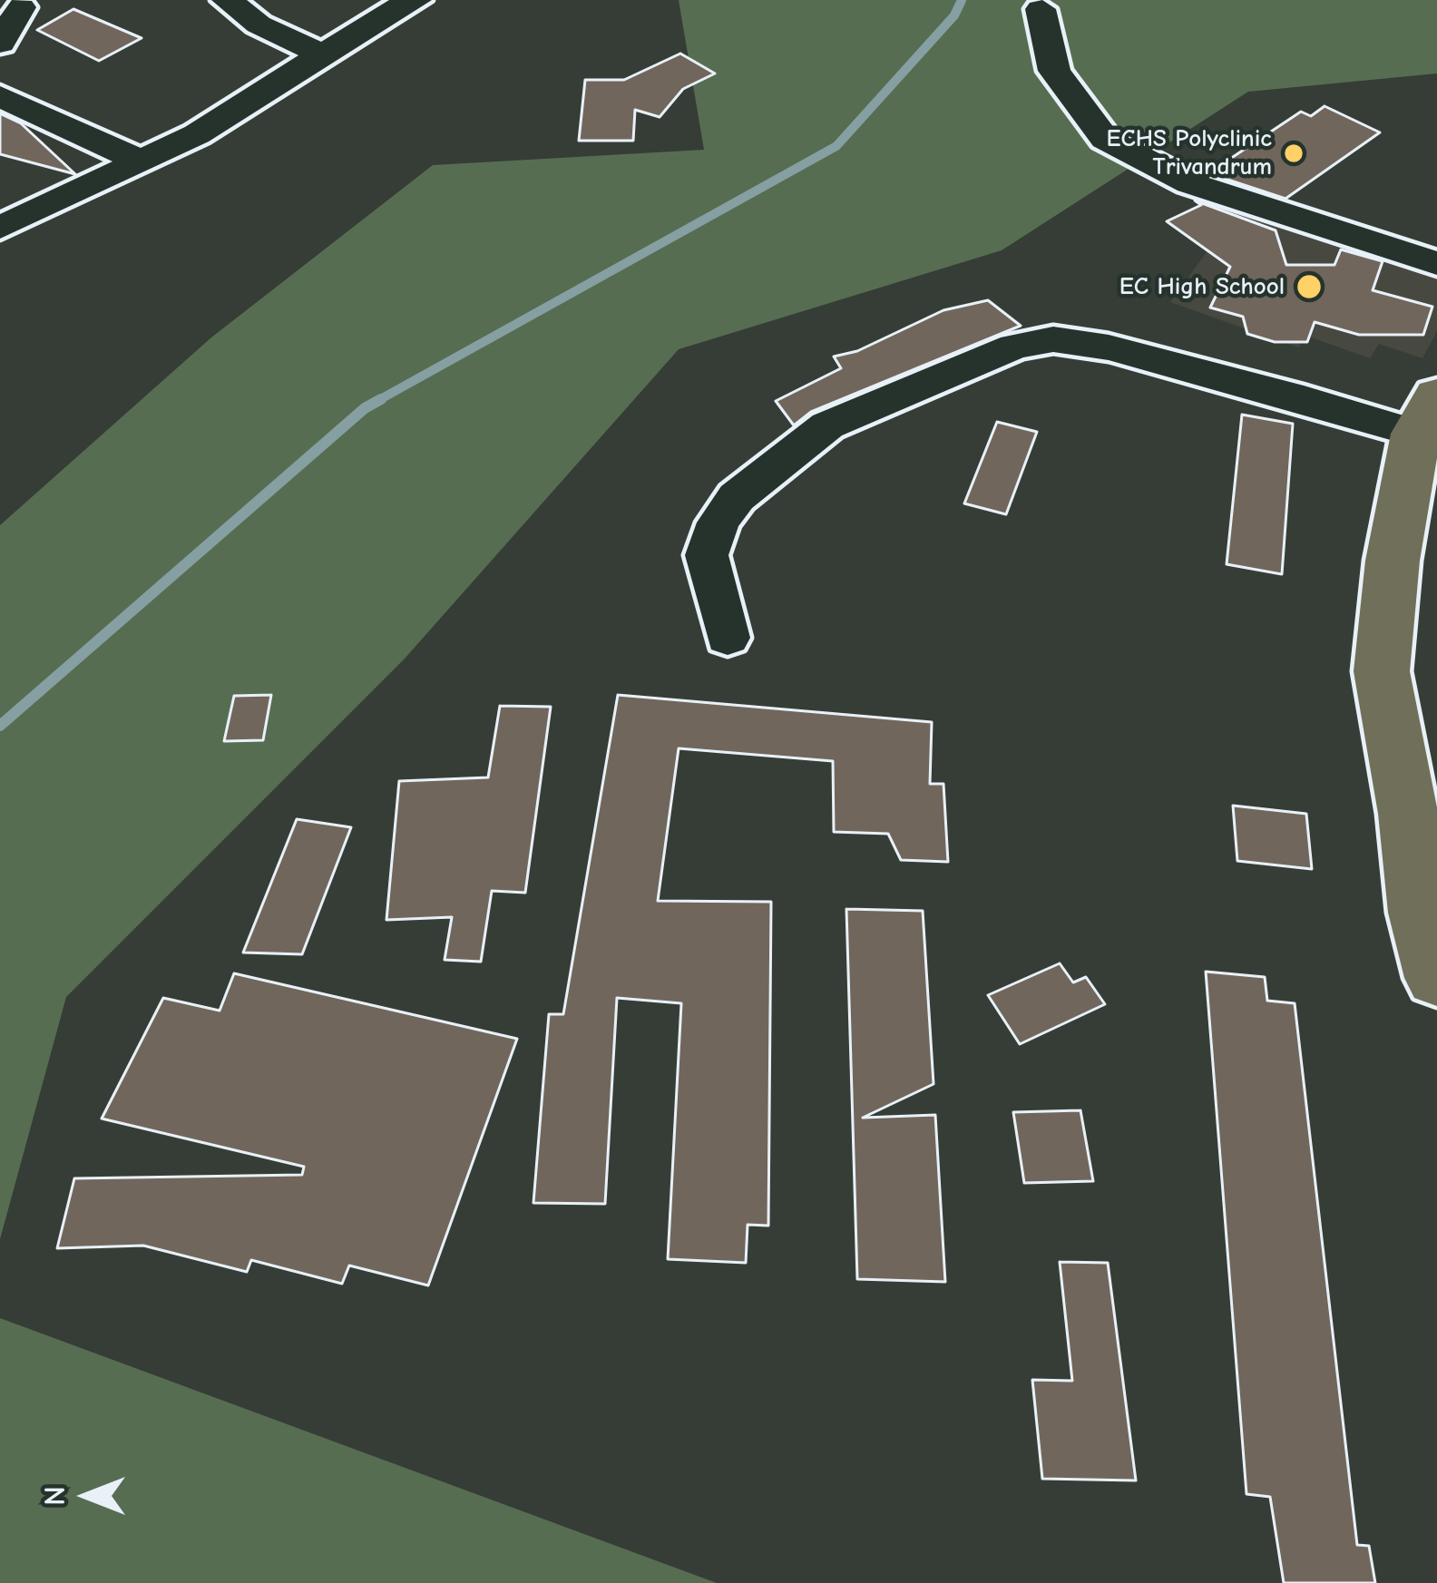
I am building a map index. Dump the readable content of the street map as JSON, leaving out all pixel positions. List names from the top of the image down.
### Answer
{
  "places": ["ECHS Polyclinic Trivandrum", "EC High School"],
  "north": "left"
}
